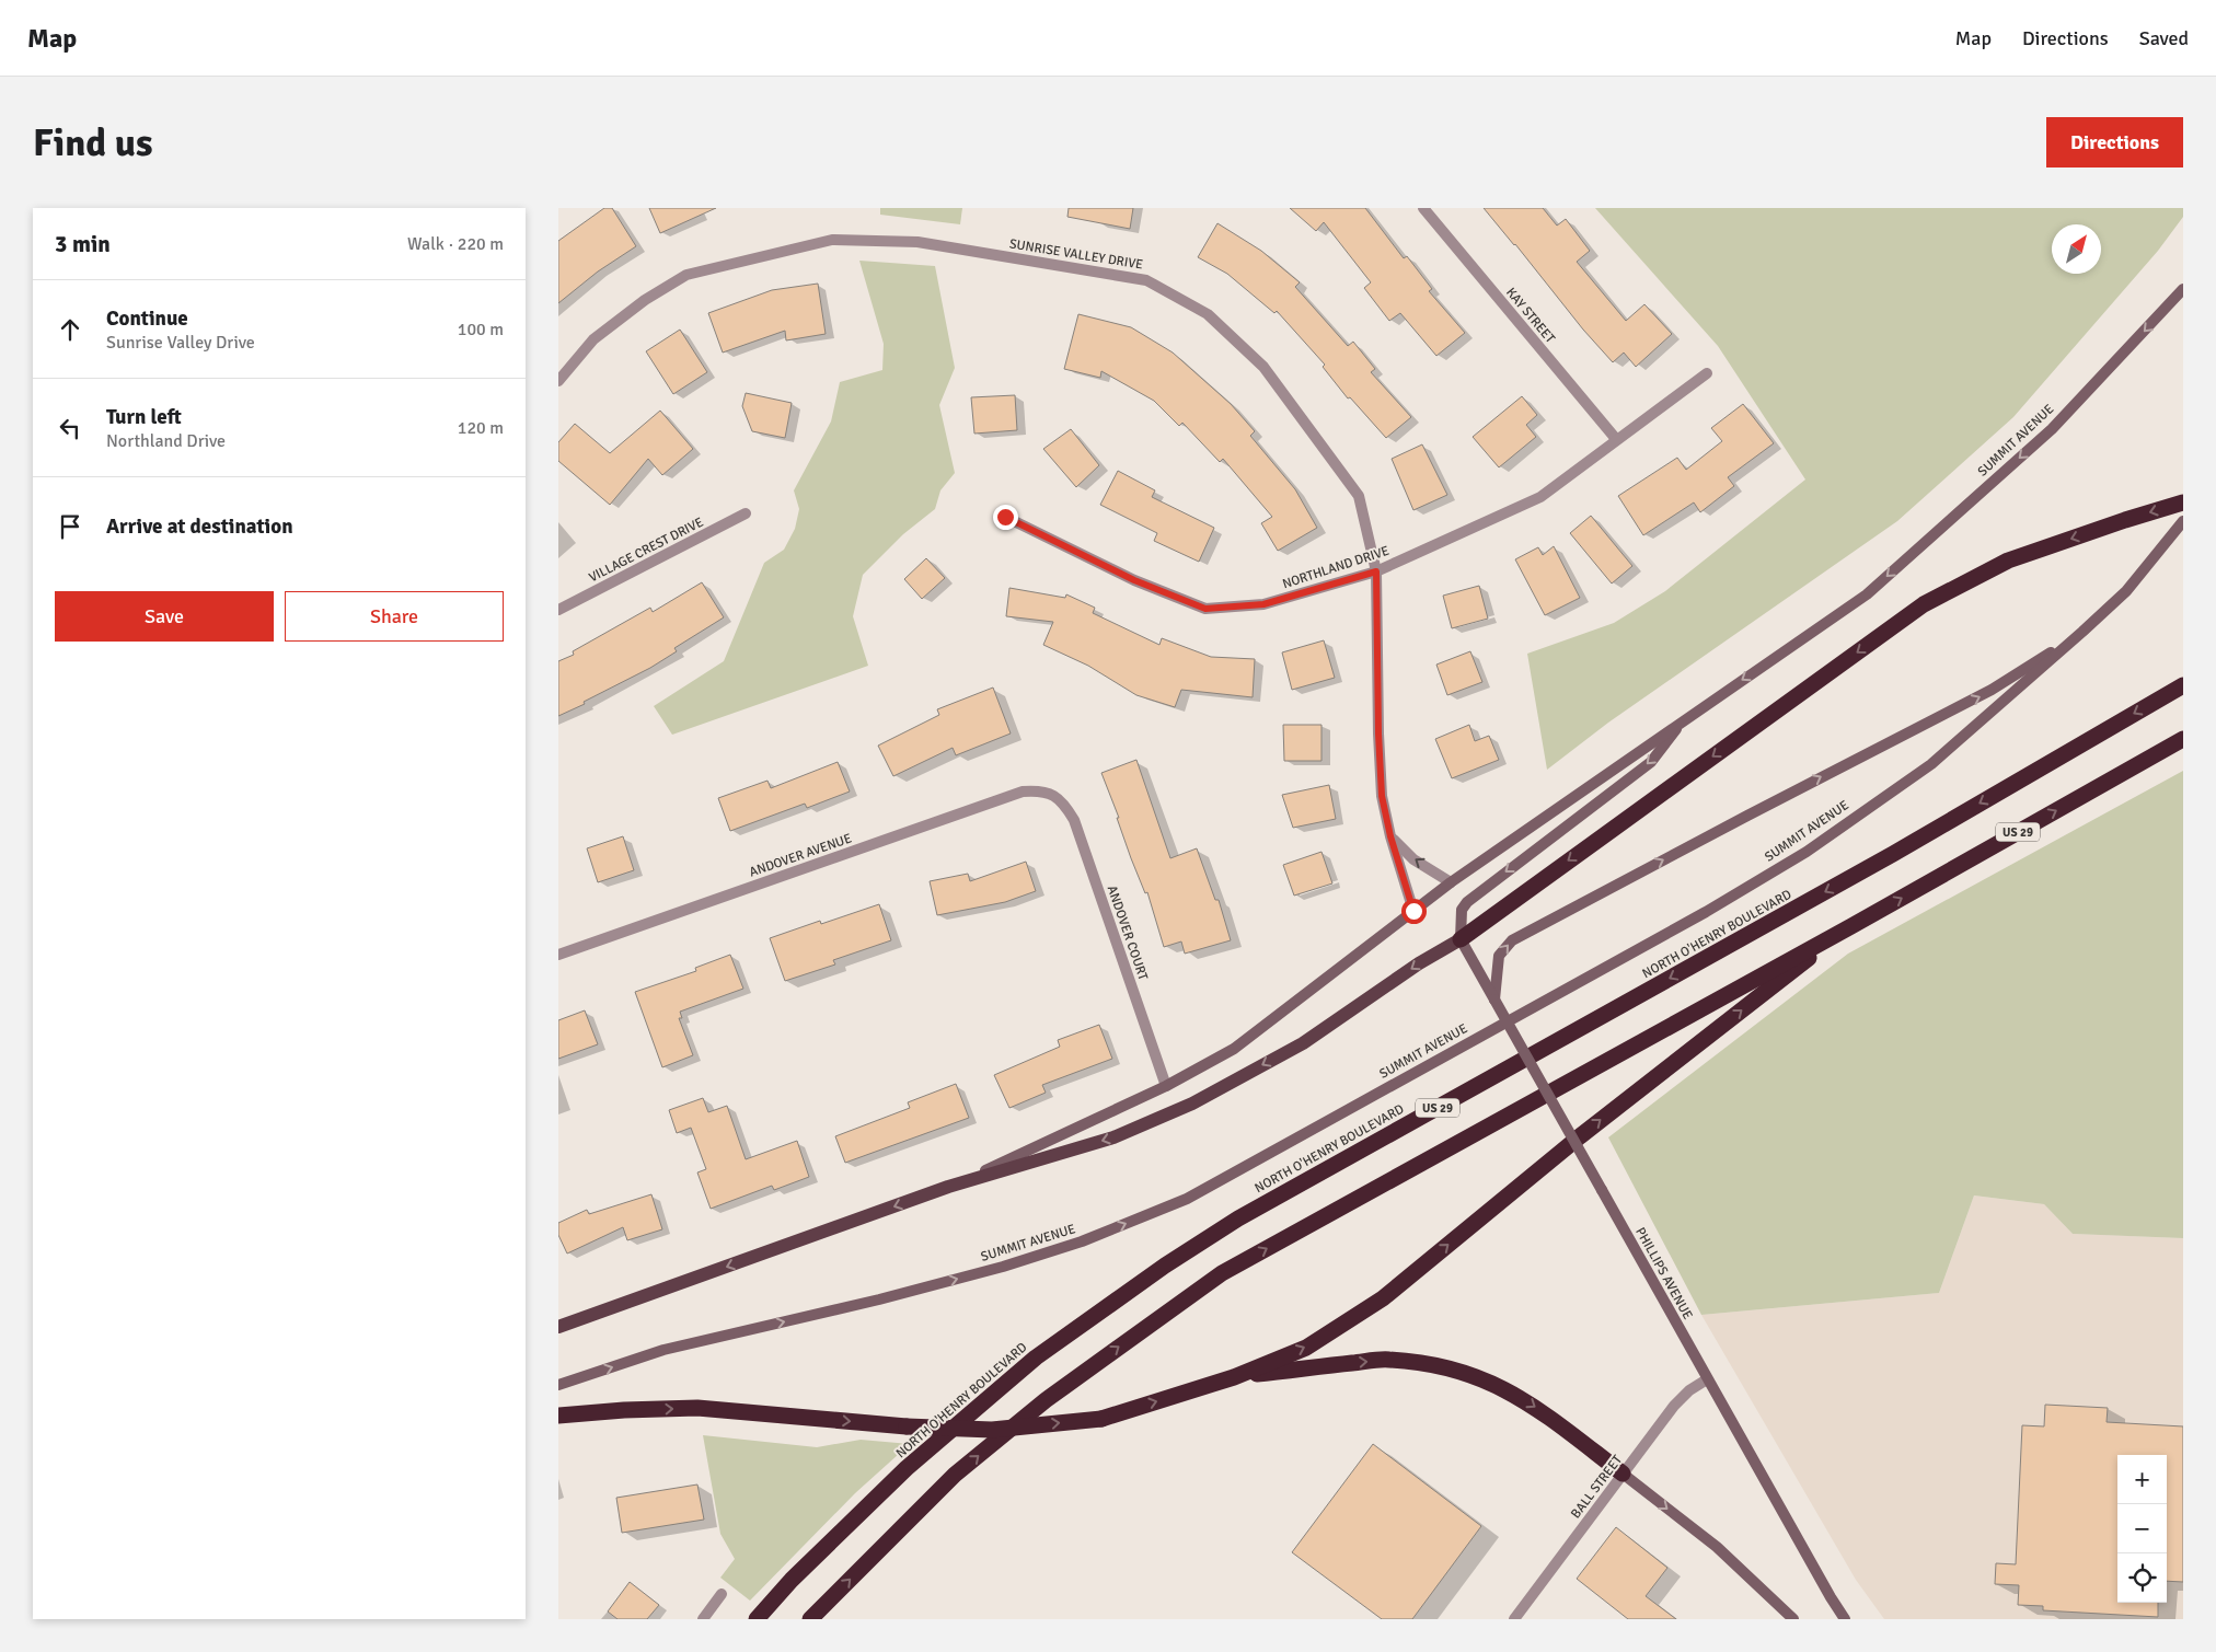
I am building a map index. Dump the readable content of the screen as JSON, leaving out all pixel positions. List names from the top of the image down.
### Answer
{
  "streets": {
    "highway": ["US 29", "NORTH O'HENRY BOULEVARD"],
    "main road": ["SUMMIT AVENUE", "PHILLIPS AVENUE"],
    "street": [
      "SUNRISE VALLEY DRIVE",
      "KAY STREET",
      "VILLAGE CREST DRIVE",
      "NORTHLAND DRIVE",
      "ANDOVER AVENUE",
      "ANDOVER COURT",
      "BALL STREET"
    ]
  },
  "crossings": [
    ["SUNRISE VALLEY DRIVE", "SUMMIT AVENUE"],
    ["SUNRISE VALLEY DRIVE", "NORTHLAND DRIVE"],
    ["KAY STREET", "NORTHLAND DRIVE"],
    ["SUMMIT AVENUE", "ANDOVER COURT"],
    ["SUMMIT AVENUE", "PHILLIPS AVENUE"],
    ["ANDOVER AVENUE", "ANDOVER COURT"],
    ["PHILLIPS AVENUE", "BALL STREET"]
  ],
  "north": "top right",
  "page": {
    "header": "Map",
    "nav": ["Map", "Directions", "Saved"],
    "buttons": [
      "Directions",
      ["Save", "Share"]
    ],
    "title": "Find us",
    "heading": ["3 min", "Walk · 220 m"],
    "list": [
      ["Continue", "Sunrise Valley Drive", "100 m"],
      ["Turn left", "Northland Drive", "120 m"],
      "Arrive at destination"
    ],
    "map_buttons": ["+", "−"]
  }
}
